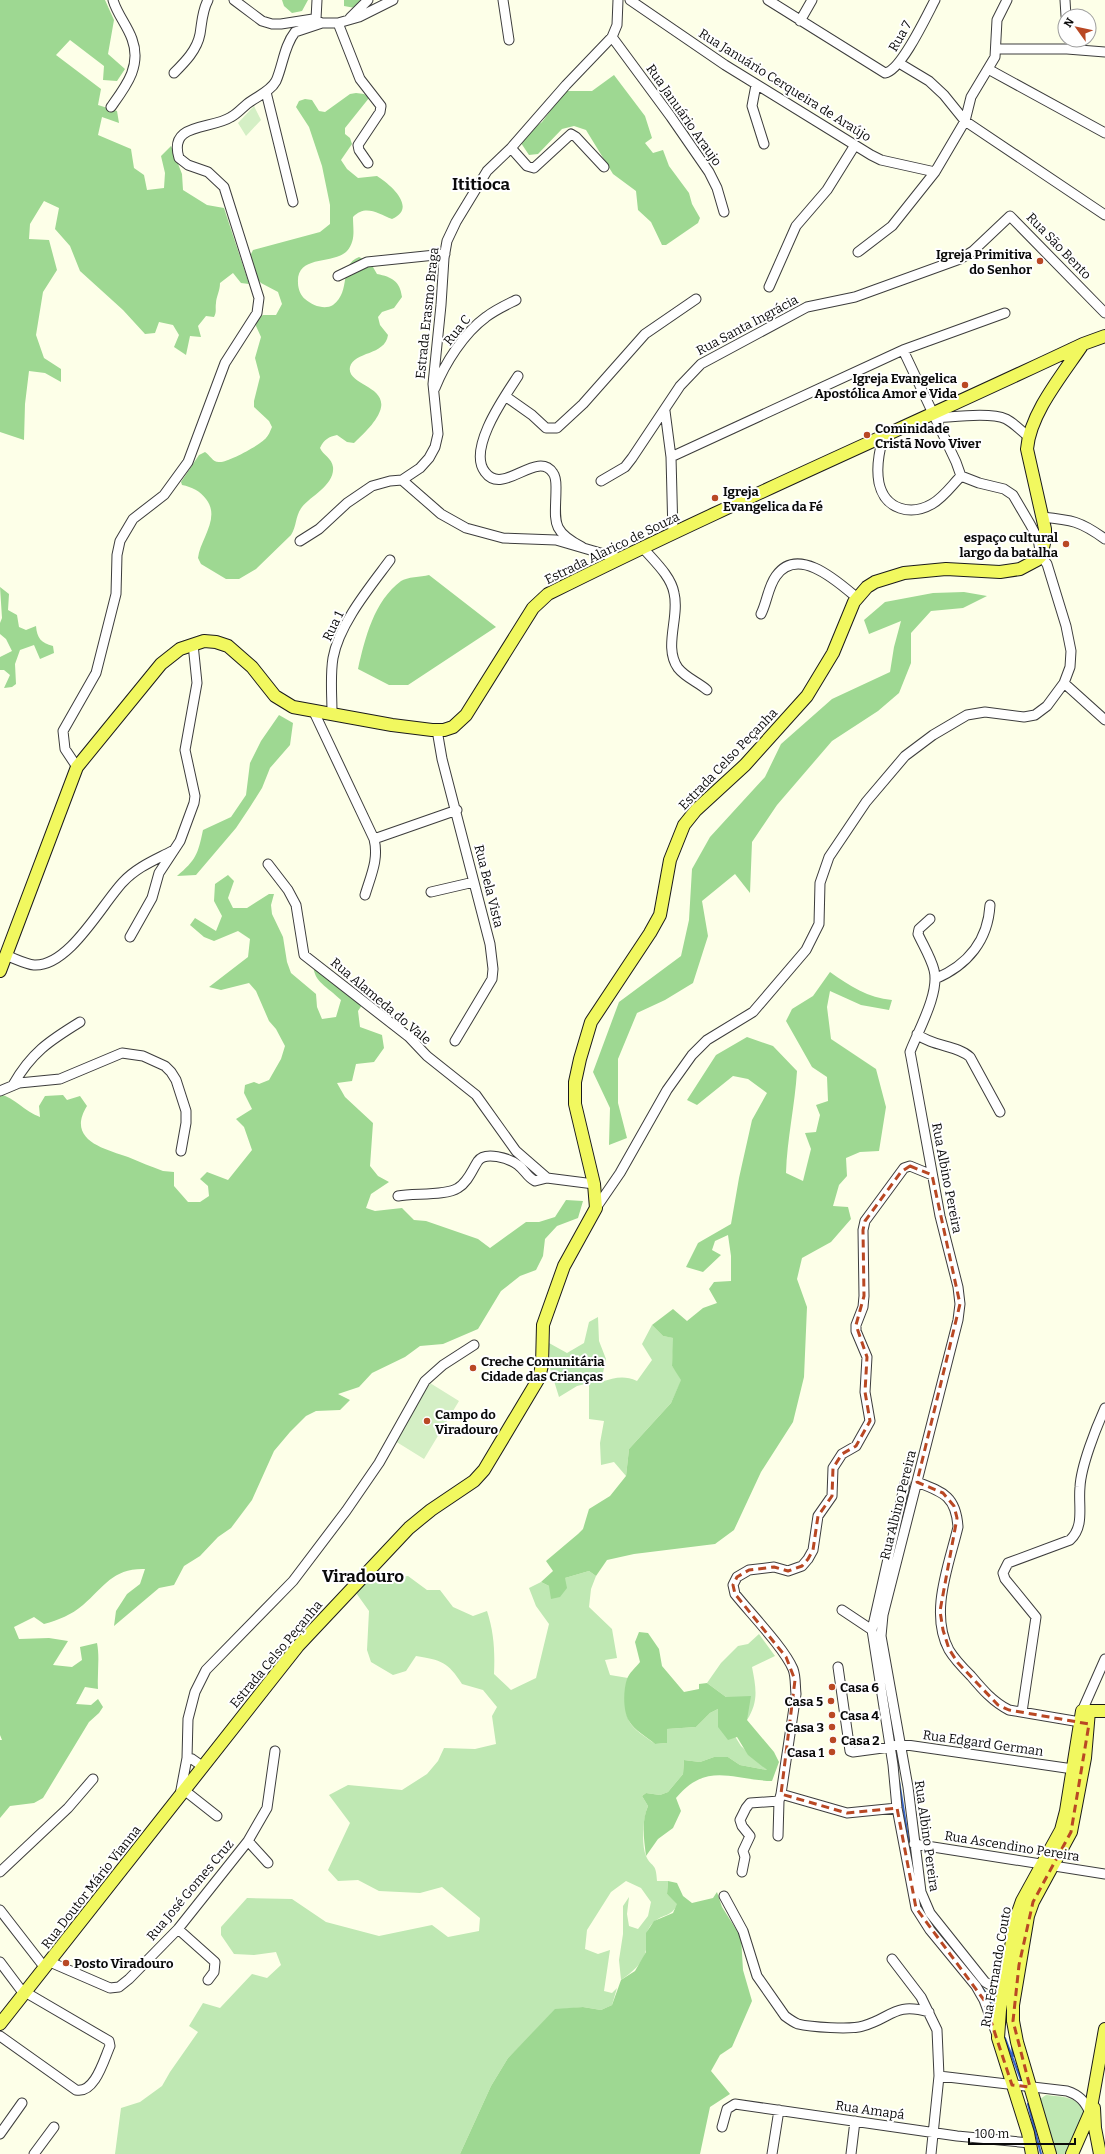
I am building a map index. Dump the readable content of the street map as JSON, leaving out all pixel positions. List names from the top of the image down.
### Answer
{
  "streets": {
    "main road": [
      "Estrada Alarico de Souza",
      "Estrada Celso Peçanha",
      "Rua Doutor Mário Vianna",
      "Rua Fernando Couto"
    ],
    "street": [
      "Rua 7",
      "Rua Januário Cerqueira de Araújo",
      "Rua Januário Araujo",
      "Rua São Bento",
      "Estrada Erasmo Braga",
      "Rua Santa Ingrácia",
      "Rua C",
      "Rua 1",
      "Rua Bela Vista",
      "Rua Alameda do Vale",
      "Rua Albino Pereira",
      "Rua Edgard German",
      "Rua Ascendino Pereira",
      "Rua José Gomes Cruz",
      "Rua Amapá"
    ]
  },
  "crossings": [
    ["Rua Januário Araujo", "Estrada Erasmo Braga"],
    ["Rua São Bento", "Rua Santa Ingrácia"],
    ["Estrada Erasmo Braga", "Rua C"],
    ["Estrada Alarico de Souza", "Rua 1"],
    ["Estrada Alarico de Souza", "Rua Bela Vista"],
    ["Estrada Celso Peçanha", "Rua Doutor Mário Vianna"],
    ["Rua Albino Pereira", "Rua Edgard German"],
    ["Rua Albino Pereira", "Rua Ascendino Pereira"],
    ["Rua Albino Pereira", "Rua Fernando Couto"],
    ["Rua Edgard German", "Rua Fernando Couto"],
    ["Rua Ascendino Pereira", "Rua Fernando Couto"],
    ["Rua Doutor Mário Vianna", "Rua José Gomes Cruz"],
    ["Rua Fernando Couto", "Rua Amapá"]
  ],
  "districts": ["Ititioca", "Viradouro"],
  "places": [
    "Igreja Primitiva do Senhor",
    "Igreja Evangelica Apostólica Amor e Vida",
    "Cominidade Cristã Novo Viver",
    "Igreja Evangelica da Fé",
    "espaço cultural largo da batalha",
    "Creche Comunitária Cidade das Crianças",
    "Campo do Viradouro",
    "Casa 6",
    "Casa 5",
    "Casa 4",
    "Casa 3",
    "Casa 2",
    "Casa 1",
    "Posto Viradouro"
  ],
  "scale_bar": "100 m",
  "north": "top left"
}
